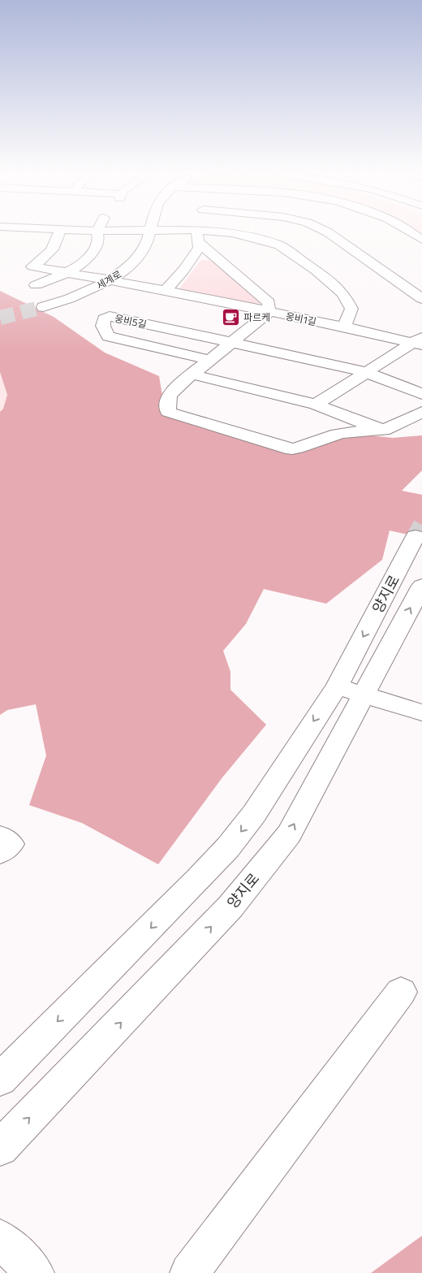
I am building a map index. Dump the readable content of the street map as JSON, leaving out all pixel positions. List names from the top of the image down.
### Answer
{
  "streets": {
    "street": [
      "세계로",
      "웅비1길",
      "웅비5길",
      "양지로"
    ]
  },
  "crossings": [
    ["세계로", "웅비1길"]
  ],
  "places": {
    "cafe": ["파르케"]
  }
}
